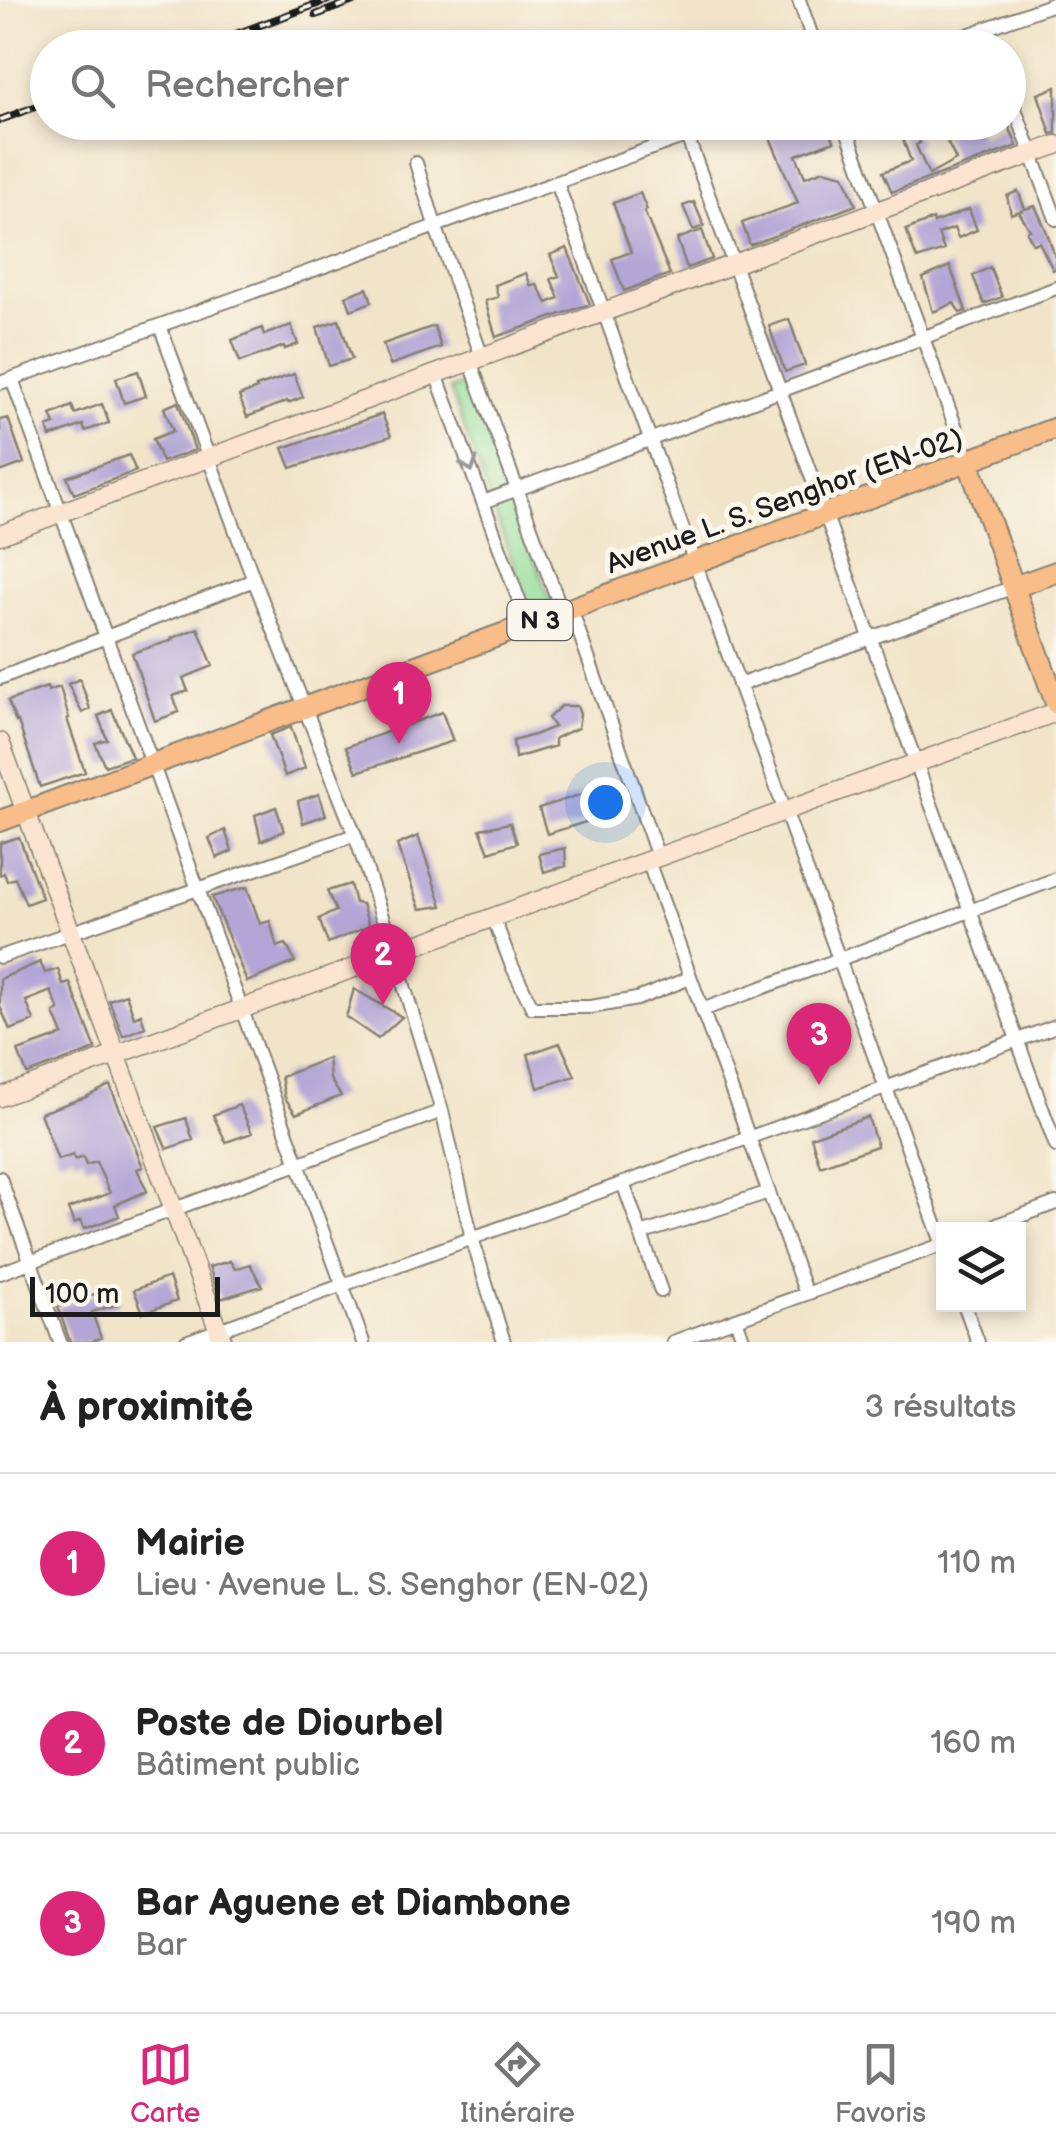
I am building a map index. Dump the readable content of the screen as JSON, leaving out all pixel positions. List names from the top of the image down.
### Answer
{
  "streets": {
    "main road": ["Avenue L. S. Senghor (EN-02)", "N 3"]
  },
  "crossings": [
    ["Avenue L. S. Senghor (EN-02)", "N 3"]
  ],
  "scale_bar": "100 m",
  "page": {
    "search": "Rechercher",
    "pins": ["1", "2", "3"],
    "scale": "100 m",
    "heading": ["À proximité", "3 résultats"],
    "list": [
      {
        "mark": "1",
        "name": "Mairie",
        "note": "Lieu · Avenue L. S. Senghor (EN-02)",
        "value": "110 m"
      },
      {
        "mark": "2",
        "name": "Poste de Diourbel",
        "note": "Bâtiment public",
        "value": "160 m"
      },
      {
        "mark": "3",
        "name": "Bar Aguene et Diambone",
        "note": "Bar",
        "value": "190 m"
      }
    ],
    "nav": ["Carte", "Itinéraire", "Favoris"]
  }
}
